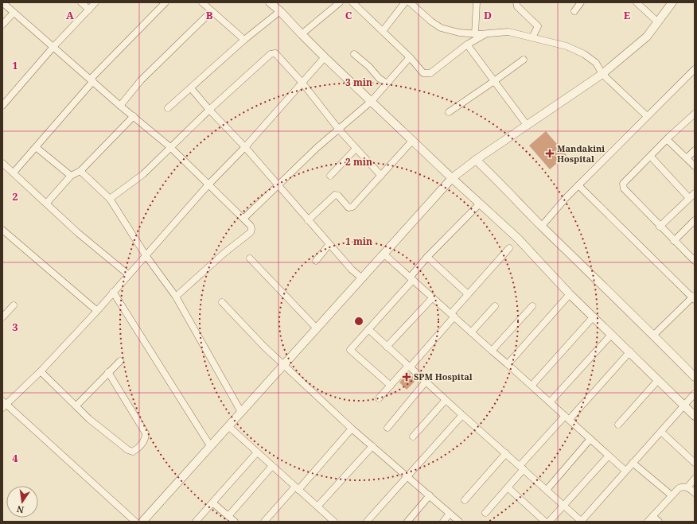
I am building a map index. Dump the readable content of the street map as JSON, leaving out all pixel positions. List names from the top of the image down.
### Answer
{
  "places": {
    "health": ["Mandakini Hospital", "SPM Hospital"]
  },
  "north": "bottom",
  "grid": {
    "columns": [
      "A",
      "B",
      "C",
      "D",
      "E"
    ],
    "rows": [
      "1",
      "2",
      "3",
      "4"
    ]
  },
  "rings": ["3 min", "2 min", "1 min"]
}
